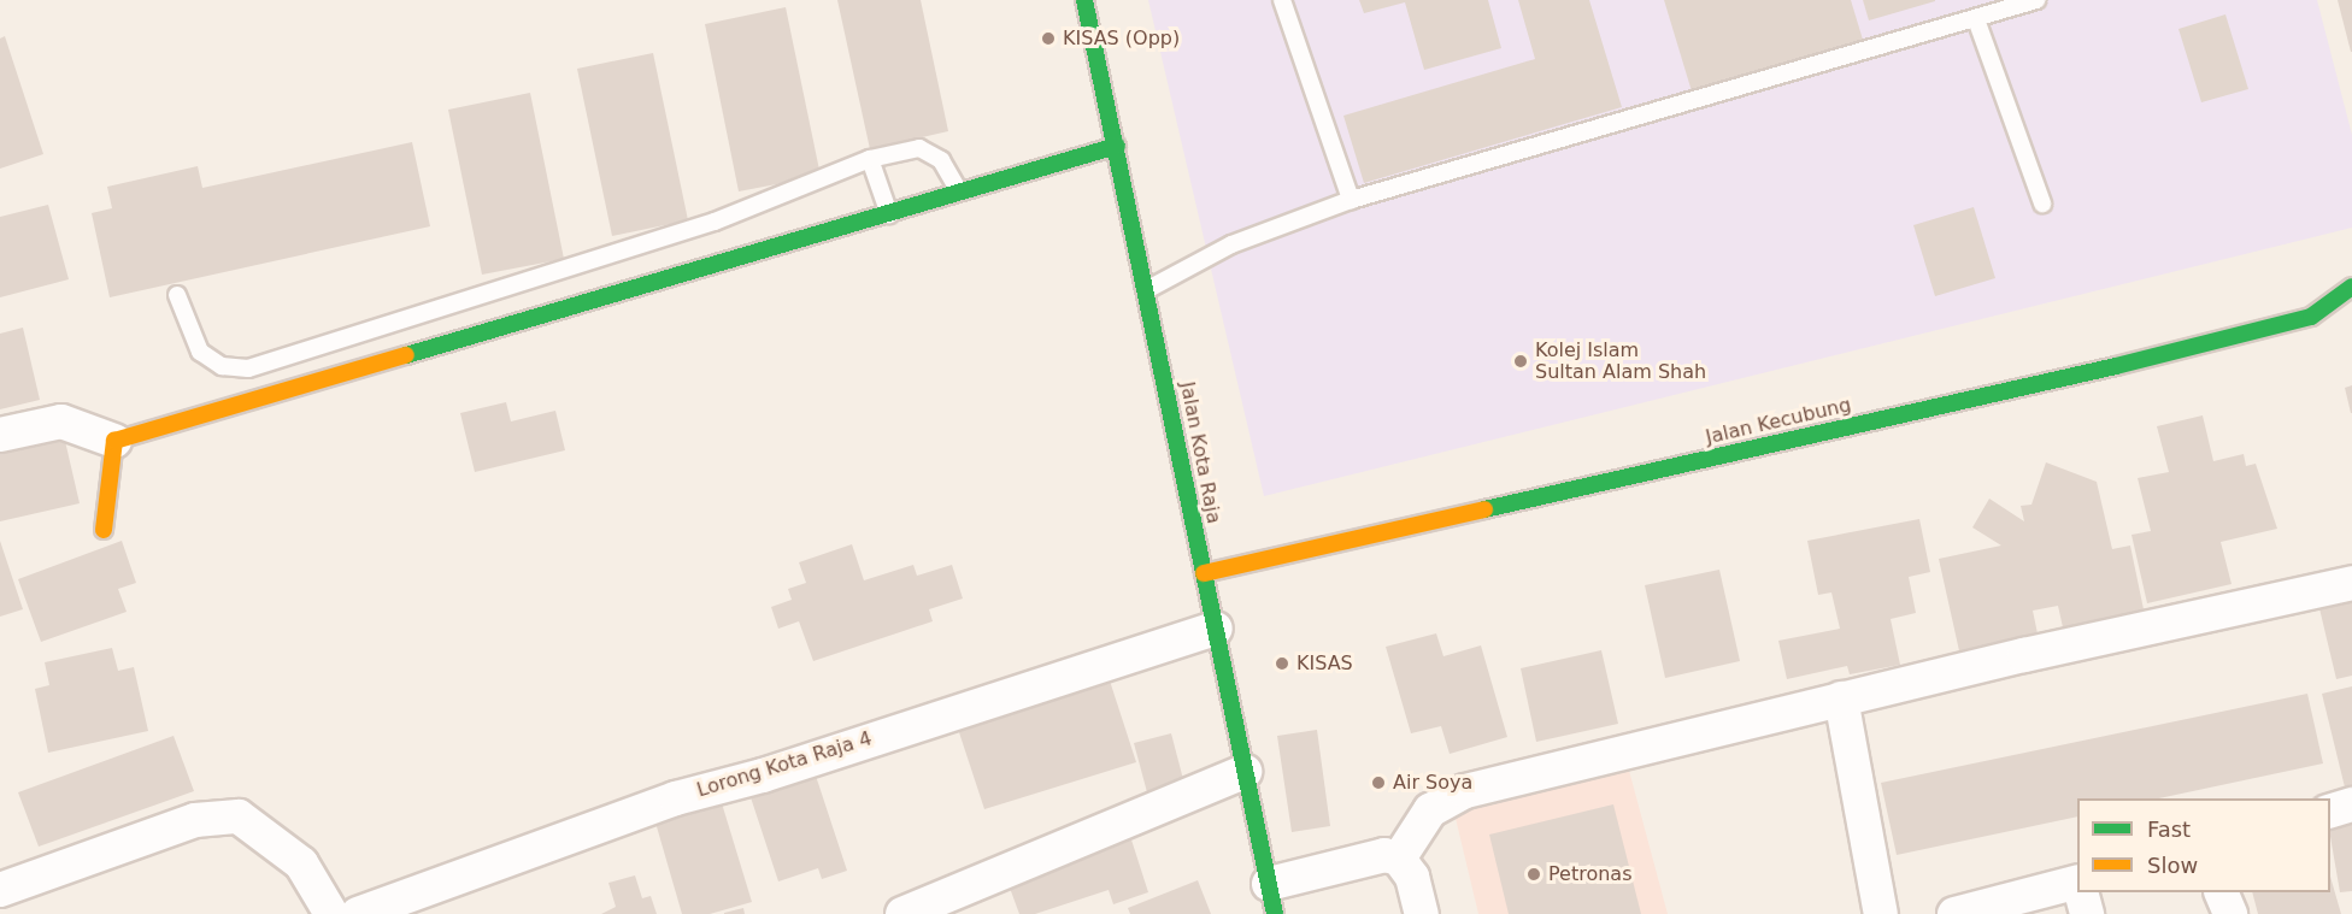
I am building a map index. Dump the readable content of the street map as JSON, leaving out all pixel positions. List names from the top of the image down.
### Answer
{
  "streets": {
    "street": ["Jalan Kecubung", "Jalan Kota Raja", "Lorong Kota Raja 4"]
  },
  "crossings": [
    ["Jalan Kecubung", "Jalan Kota Raja"],
    ["Jalan Kota Raja", "Lorong Kota Raja 4"]
  ],
  "places": [
    "KISAS (Opp)",
    "Kolej Islam Sultan Alam Shah",
    "KISAS",
    "Air Soya",
    "Petronas"
  ],
  "legend": ["Fast", "Slow"]
}
